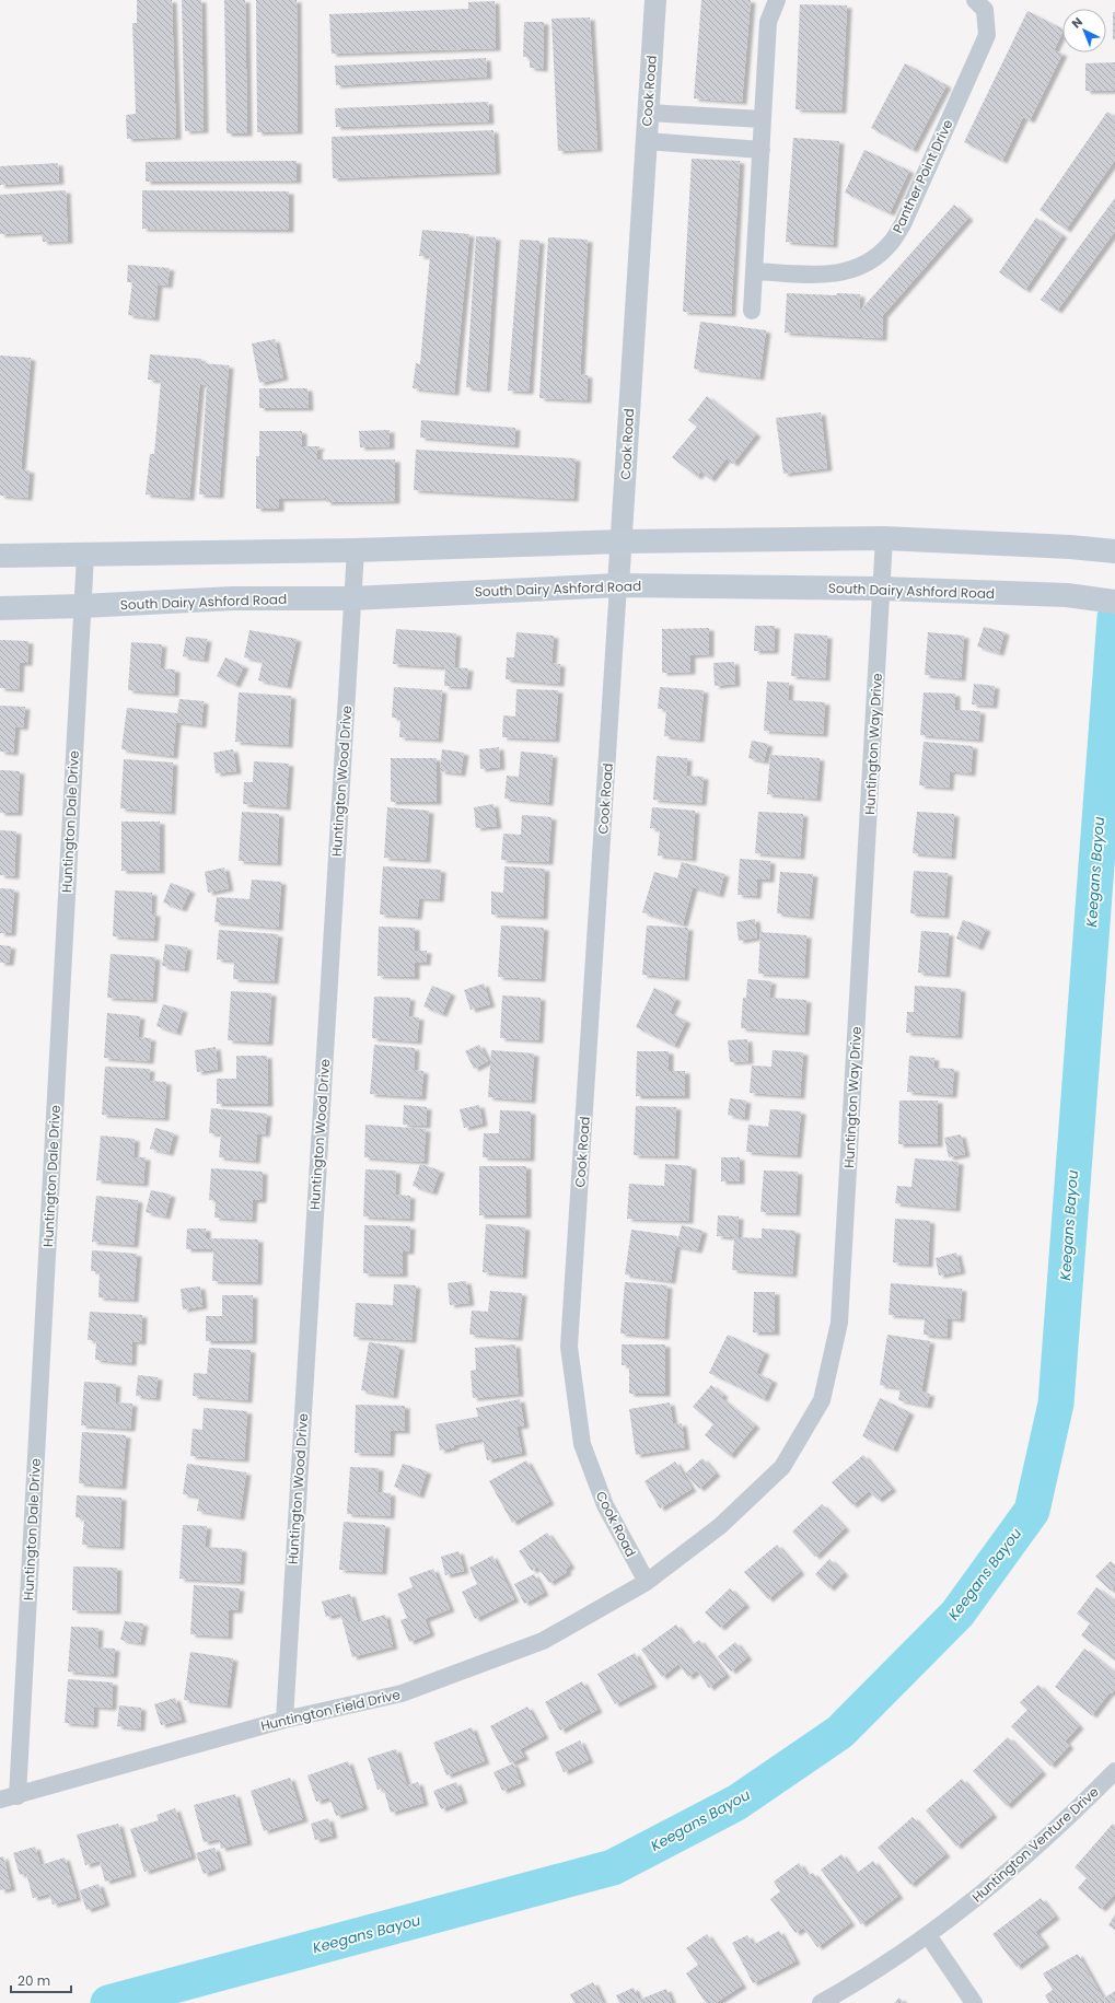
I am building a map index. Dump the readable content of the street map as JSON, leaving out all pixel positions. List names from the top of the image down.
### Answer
{
  "streets": {
    "main road": ["South Dairy Ashford Road"],
    "street": [
      "Cook Road",
      "Panther Point Drive",
      "Huntington Way Drive",
      "Huntington Wood Drive",
      "Huntington Dale Drive",
      "Huntington Field Drive",
      "Huntington Venture Drive"
    ]
  },
  "crossings": [
    ["Cook Road", "South Dairy Ashford Road"],
    ["Cook Road", "Huntington Way Drive"],
    ["Cook Road", "Huntington Field Drive"],
    ["South Dairy Ashford Road", "Huntington Way Drive"],
    ["South Dairy Ashford Road", "Huntington Wood Drive"],
    ["South Dairy Ashford Road", "Huntington Dale Drive"],
    ["Huntington Way Drive", "Huntington Field Drive"],
    ["Huntington Wood Drive", "Huntington Field Drive"],
    ["Huntington Dale Drive", "Huntington Field Drive"]
  ],
  "water": ["Keegans Bayou"],
  "scale_bar": "20 m",
  "north": "top left"
}
